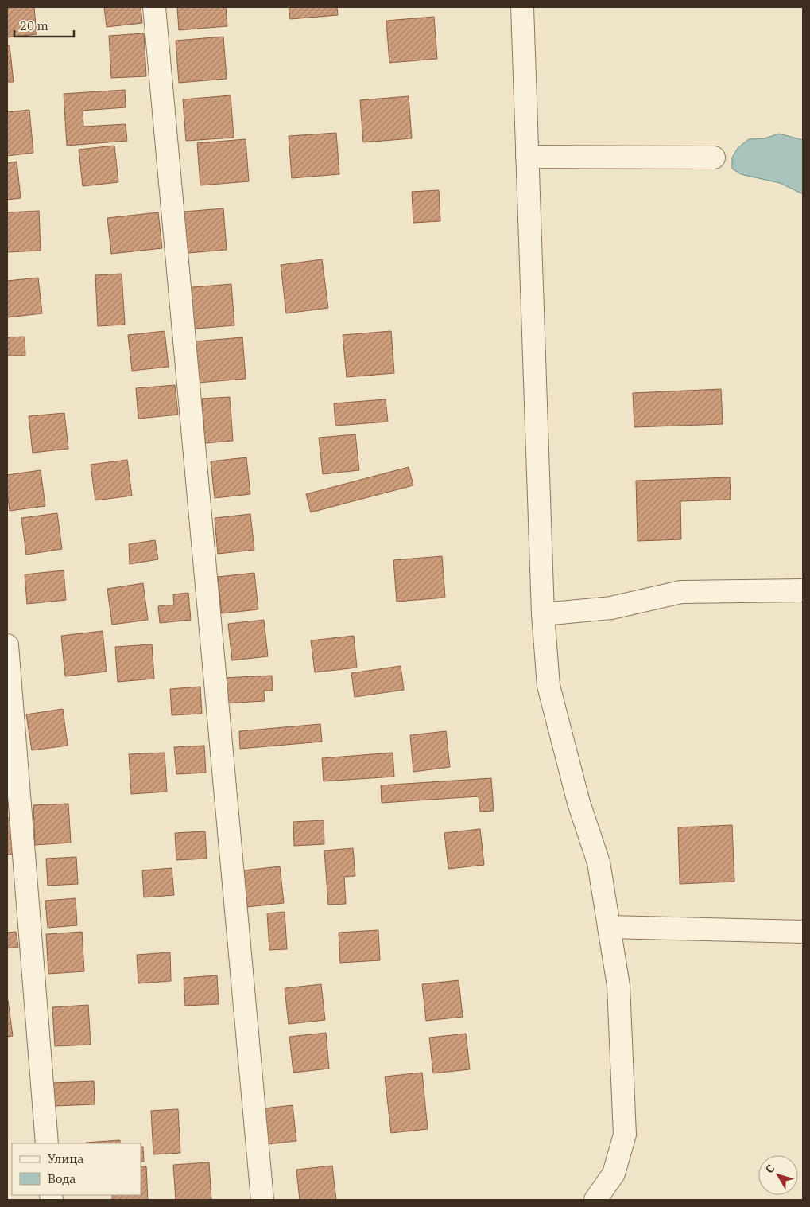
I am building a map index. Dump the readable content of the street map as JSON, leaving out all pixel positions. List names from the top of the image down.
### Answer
{
  "legend": ["Улица", "Вода"],
  "scale_bar": "20 m",
  "north": "top left"
}
